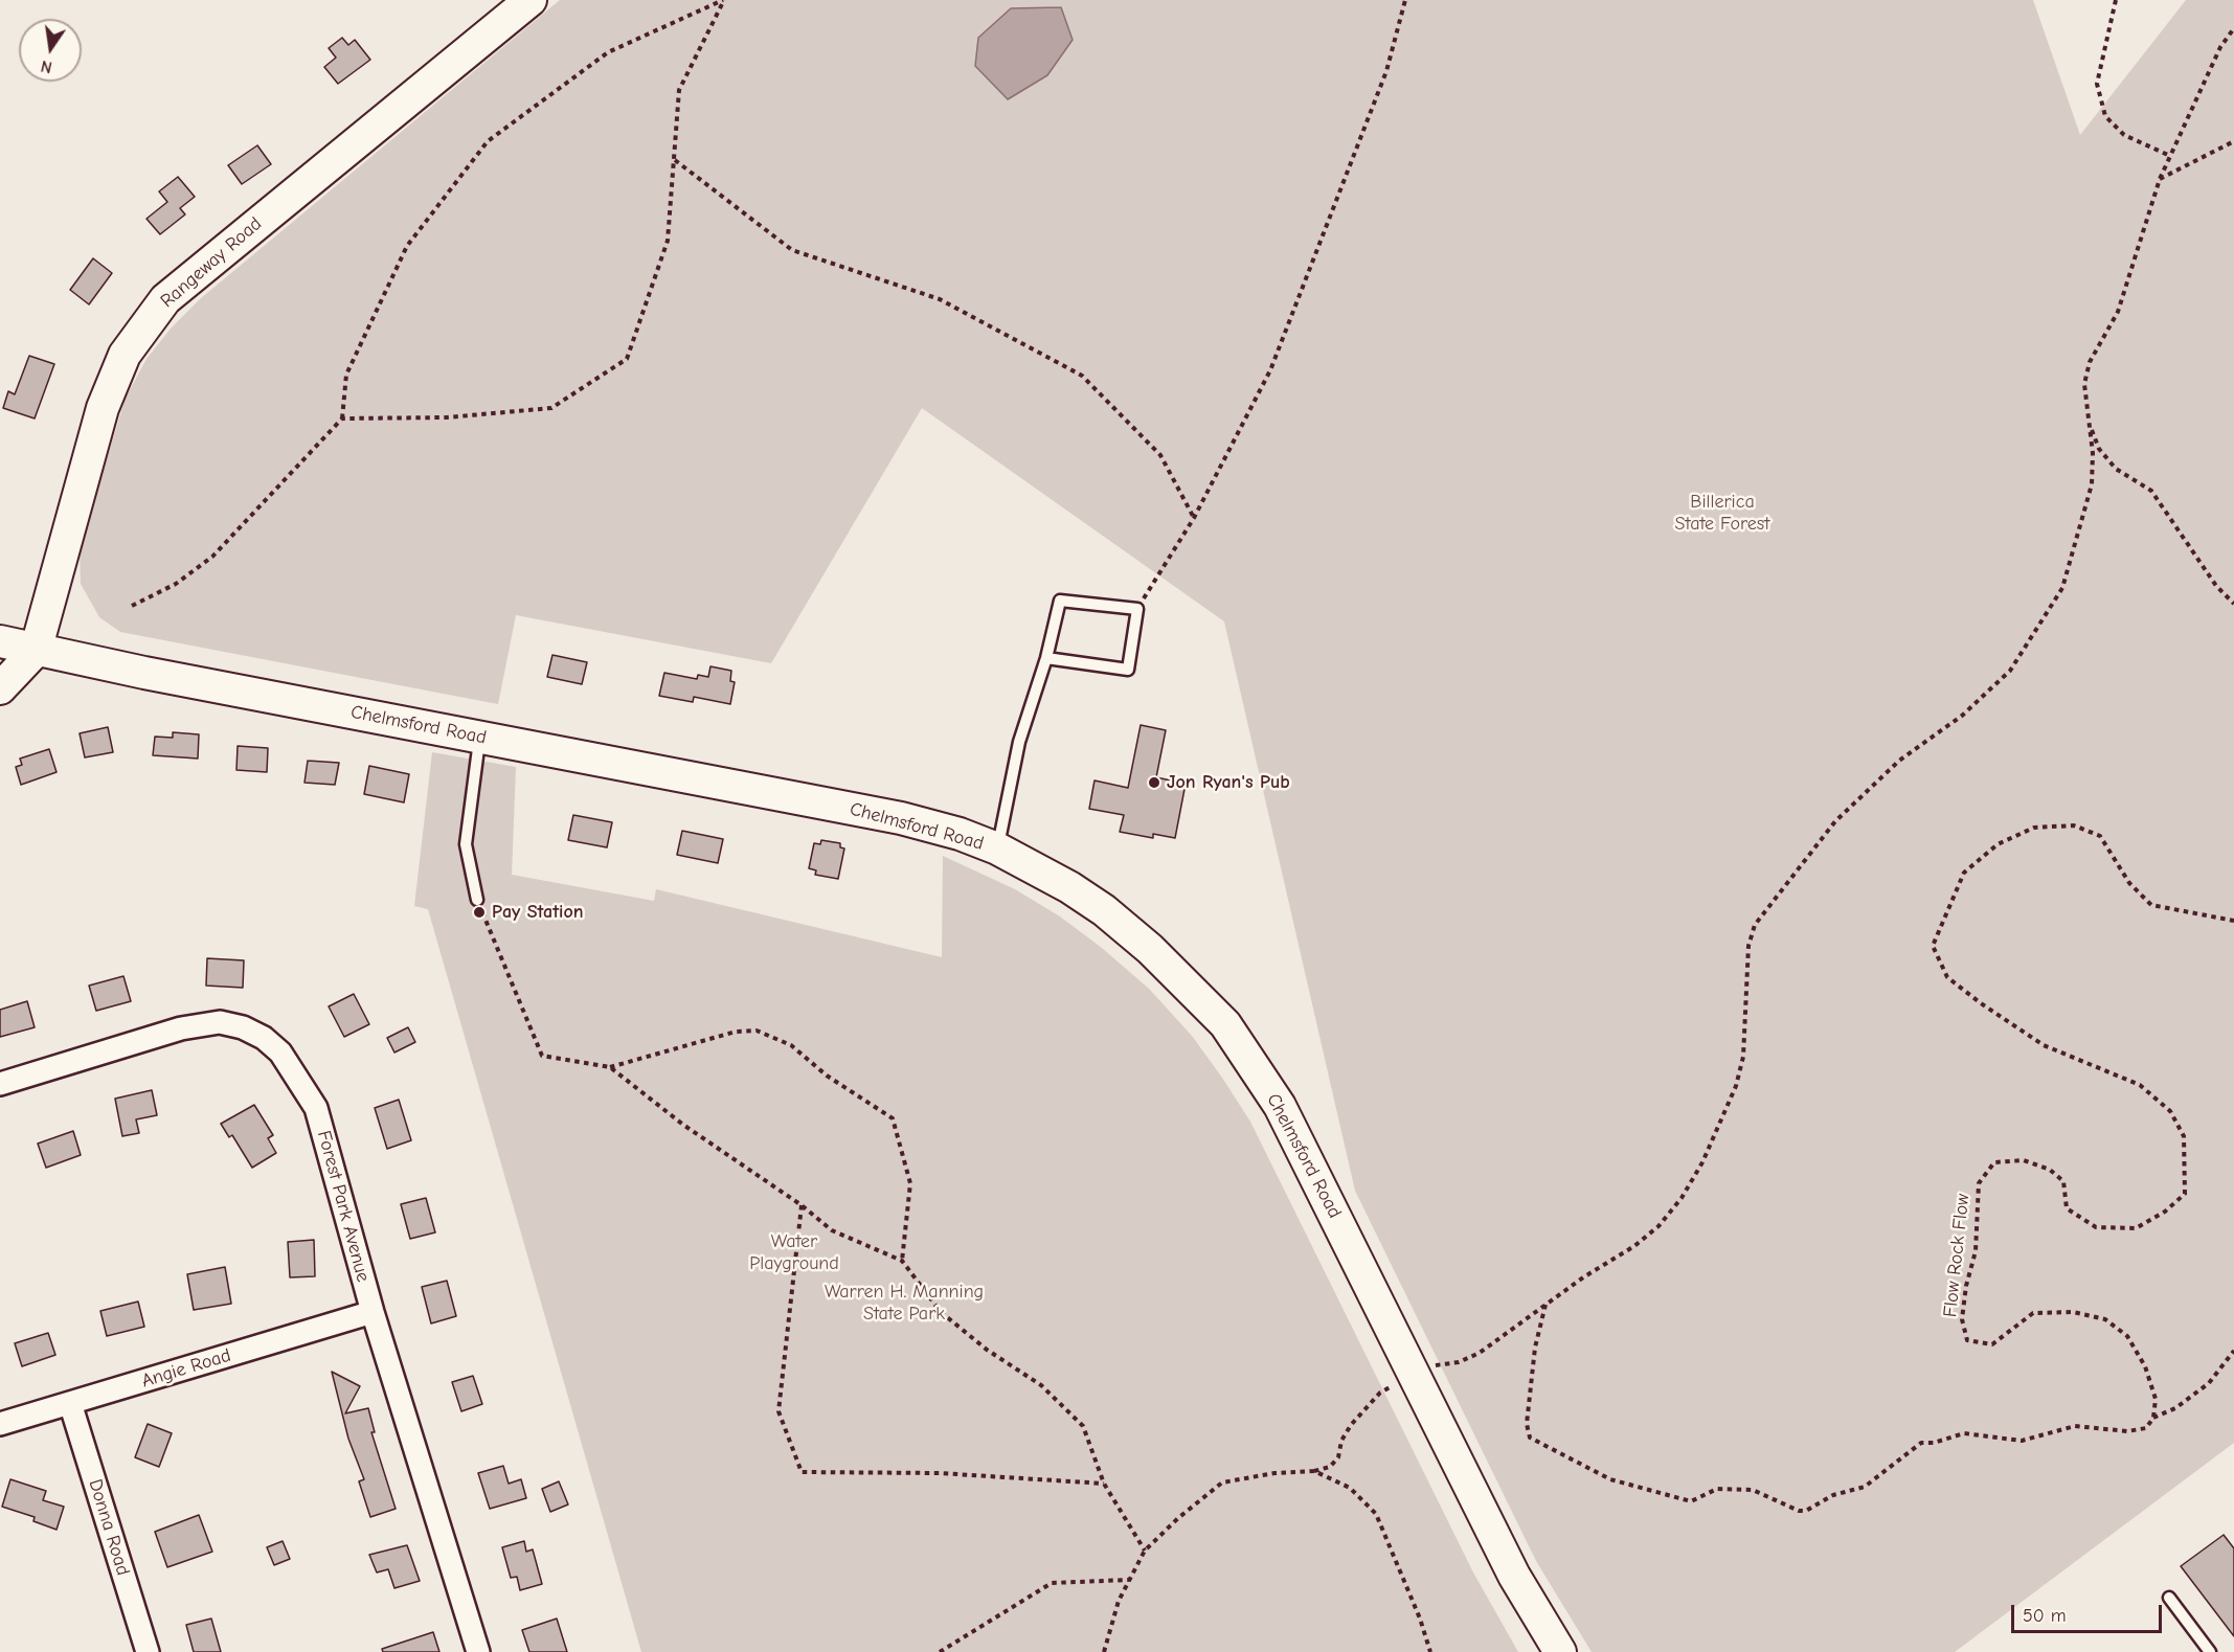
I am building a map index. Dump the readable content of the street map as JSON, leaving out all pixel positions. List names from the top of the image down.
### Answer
{
  "streets": {
    "main road": ["Rangeway Road", "Chelmsford Road"],
    "street": ["Forest Park Avenue", "Angie Road", "Donna Road"],
    "path": ["Flow Rock Flow"]
  },
  "crossings": [
    ["Rangeway Road", "Chelmsford Road"],
    ["Forest Park Avenue", "Angie Road"],
    ["Angie Road", "Donna Road"]
  ],
  "parks": ["Billerica State Forest", "Water Playground", "Warren H. Manning State Park"],
  "places": ["Jon Ryan's Pub", "Pay Station"],
  "scale_bar": "50 m",
  "north": "bottom"
}
